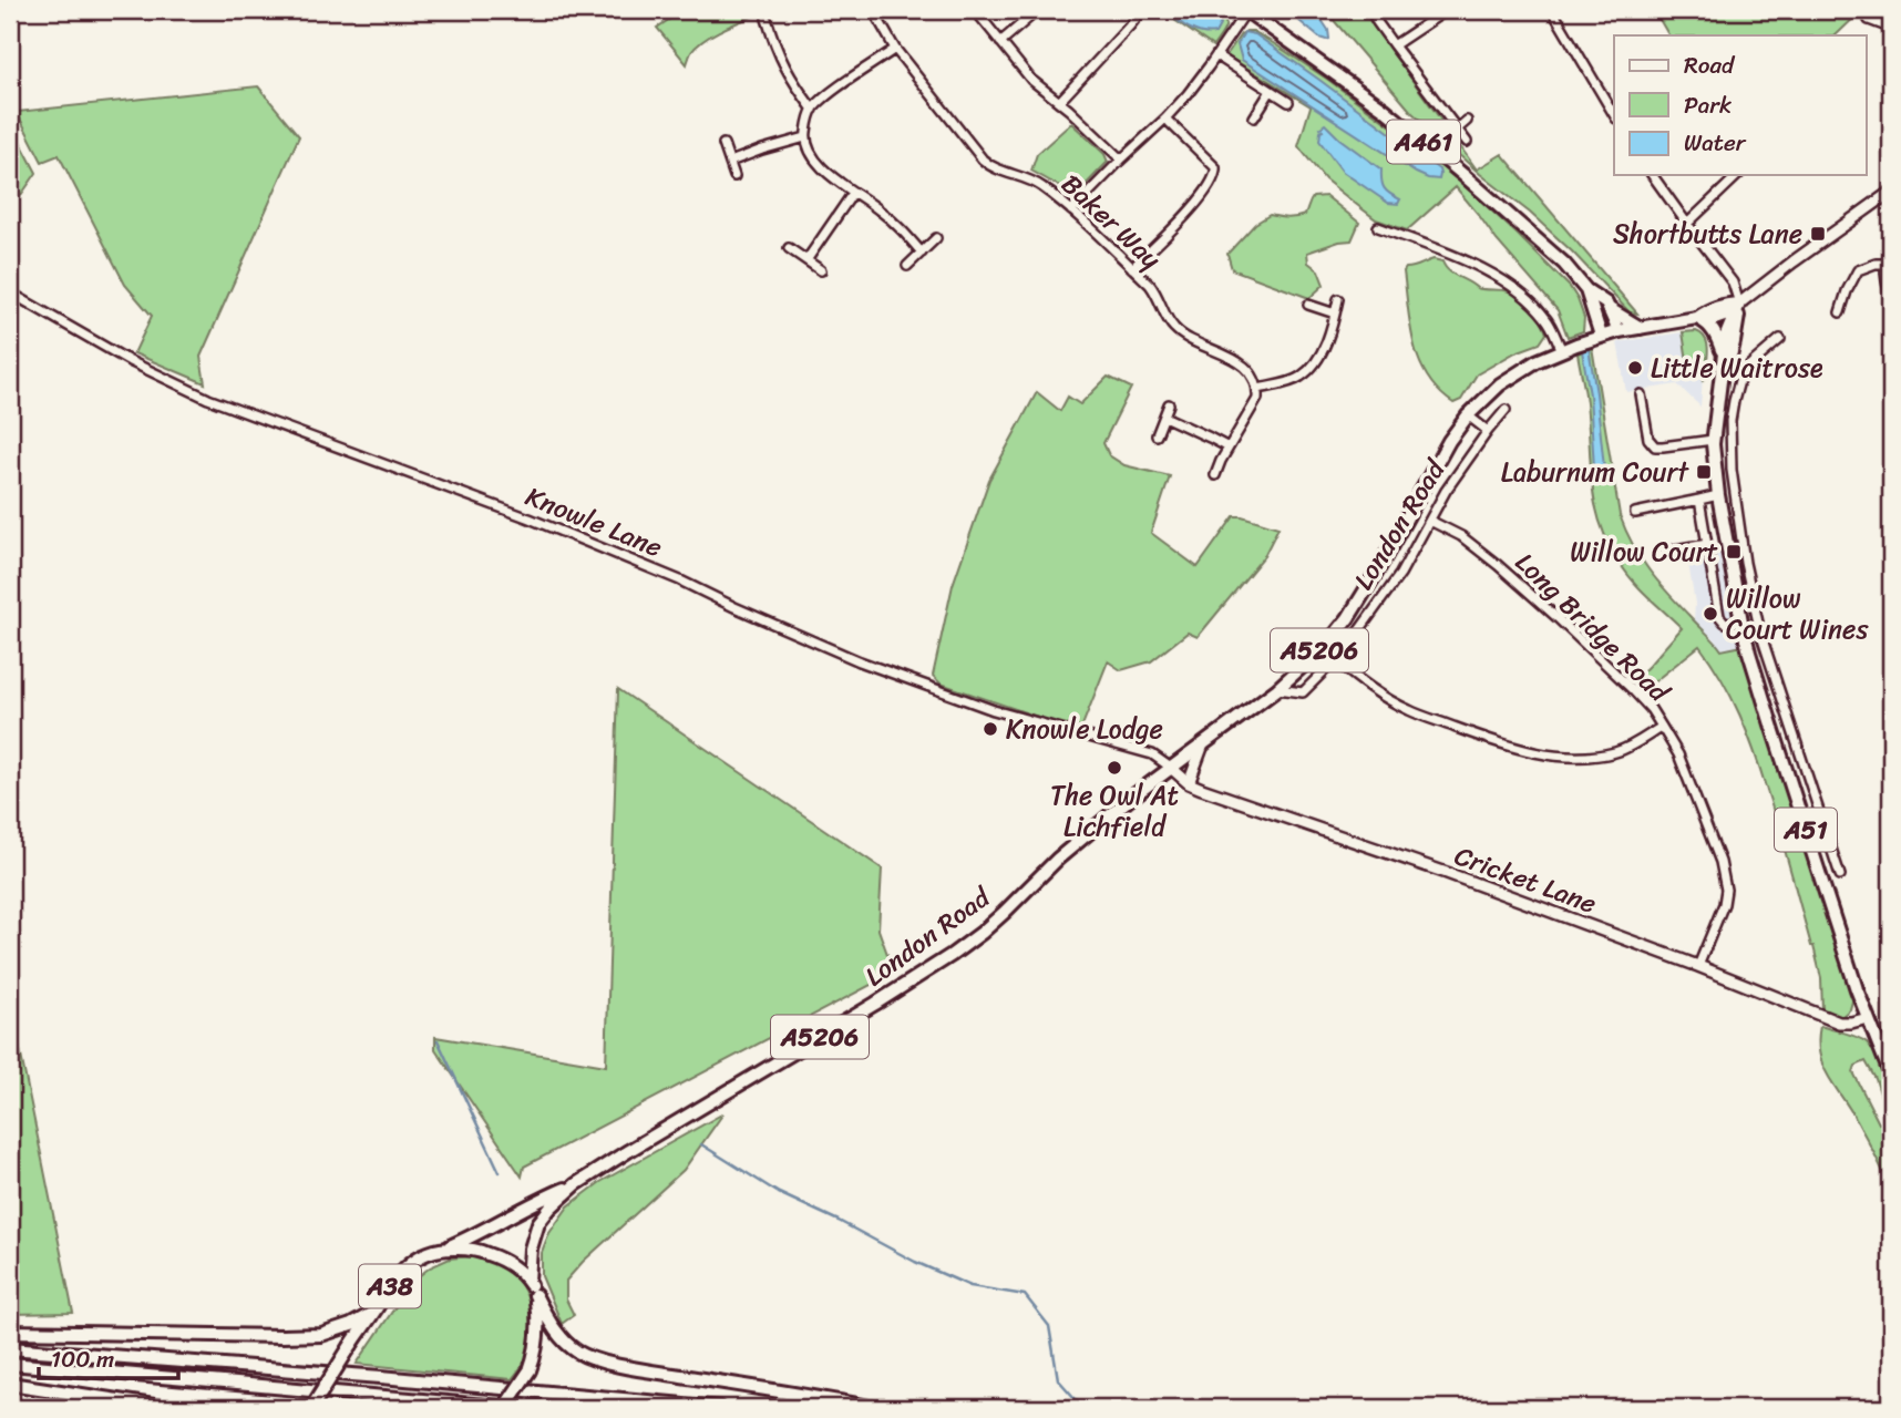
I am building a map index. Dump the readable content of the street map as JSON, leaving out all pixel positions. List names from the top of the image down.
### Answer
{
  "streets": {
    "main road": [
      "A461",
      "London Road",
      "A5206",
      "A51",
      "A38"
    ],
    "street": [
      "Baker Way",
      "Knowle Lane",
      "Long Bridge Road",
      "Cricket Lane"
    ]
  },
  "crossings": [
    ["A461", "London Road"],
    ["Knowle Lane", "London Road"],
    ["Knowle Lane", "Cricket Lane"],
    ["London Road", "Long Bridge Road"],
    ["London Road", "A51"],
    ["London Road", "Cricket Lane"],
    ["London Road", "A38"],
    ["Long Bridge Road", "Cricket Lane"],
    ["A51", "Cricket Lane"]
  ],
  "places": {
    "transit": ["Shortbutts Lane", "Laburnum Court", "Willow Court"],
    "other": [
      "Little Waitrose",
      "Willow Court Wines",
      "Knowle Lodge",
      "The Owl At Lichfield"
    ]
  },
  "legend": ["Road", "Park", "Water"],
  "scale_bar": "100 m"
}
